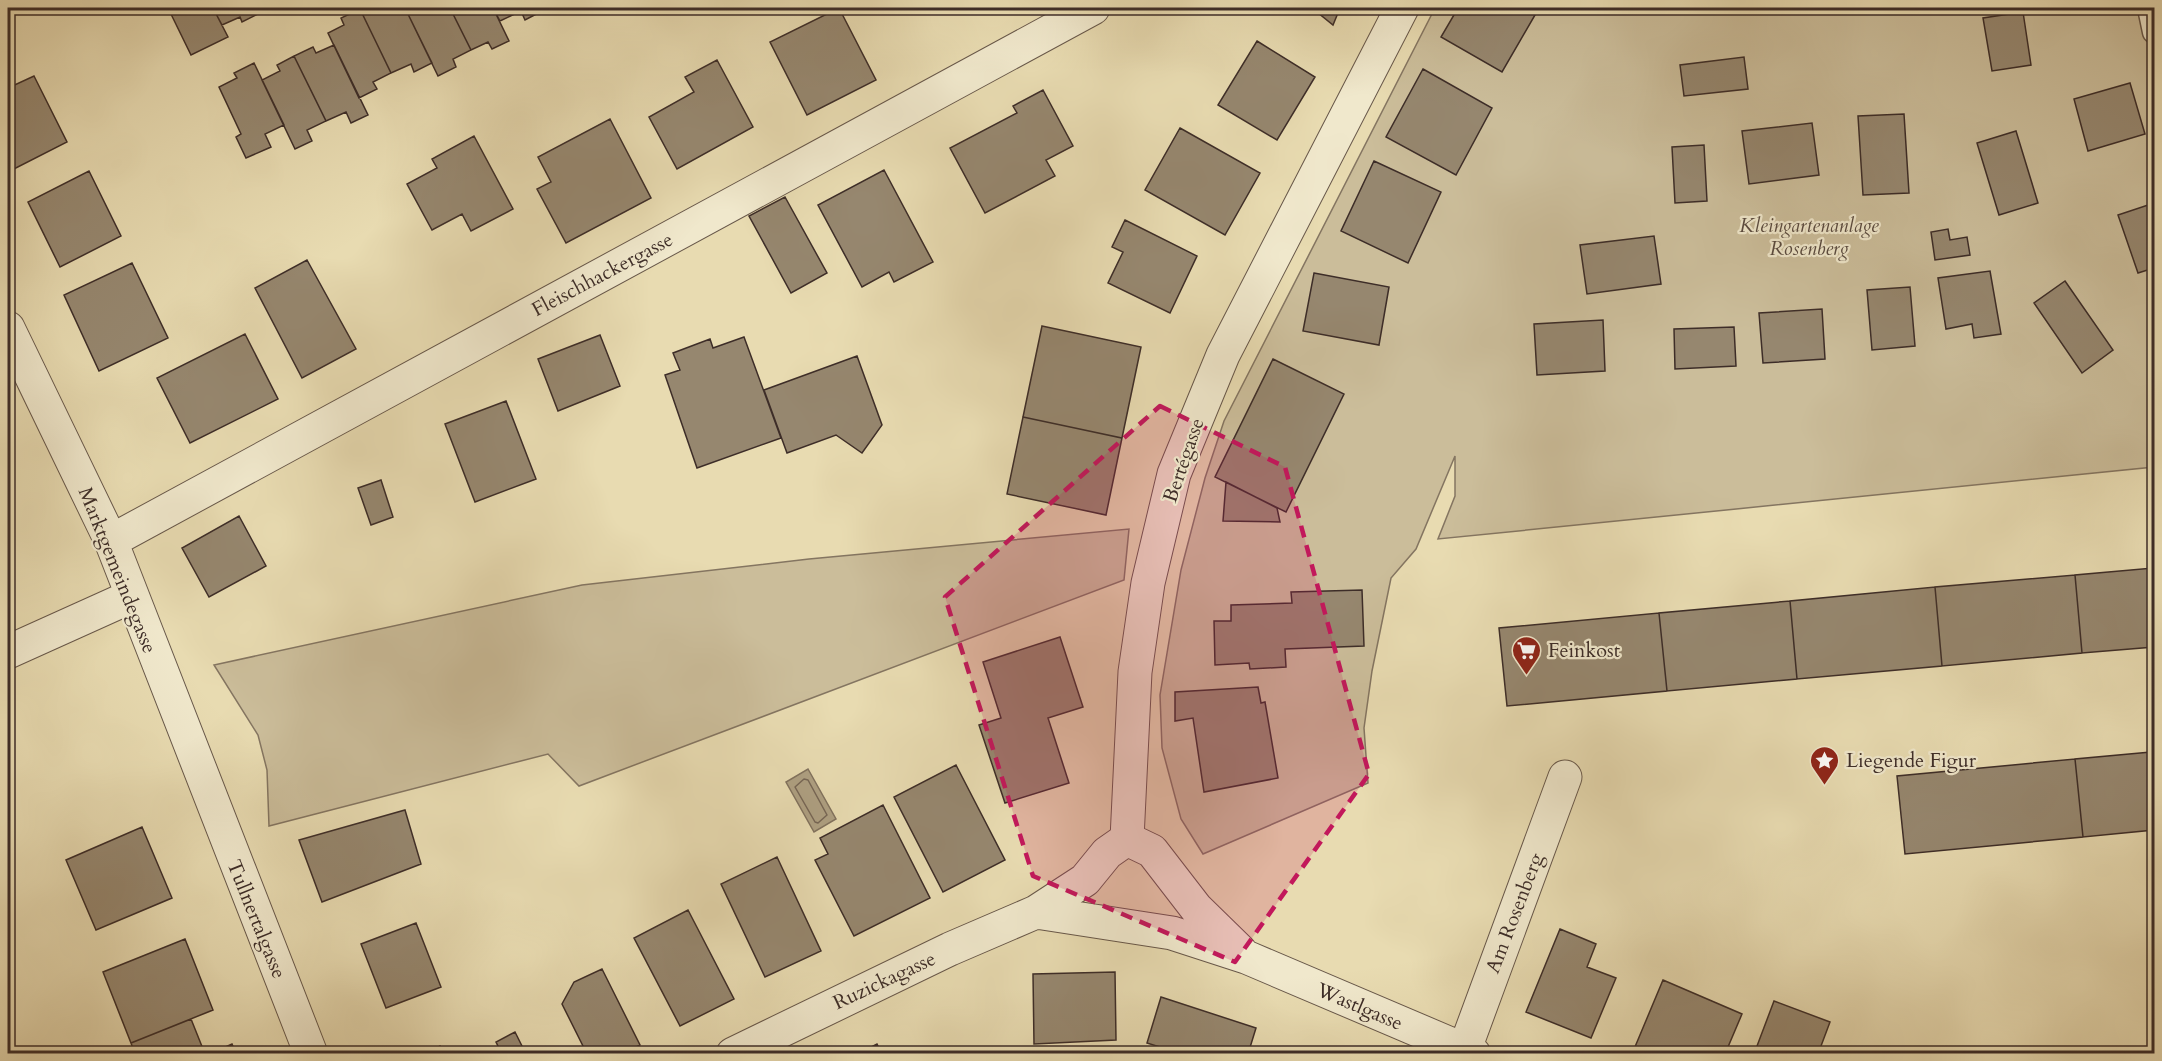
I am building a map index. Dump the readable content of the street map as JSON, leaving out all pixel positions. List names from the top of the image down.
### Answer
{
  "streets": {
    "street": [
      "Fleischhackergasse",
      "Bertégasse",
      "Marktgemeindegasse",
      "Am Rosenberg",
      "Tullnertalgasse",
      "Ruzickagasse",
      "Wastlgasse"
    ]
  },
  "crossings": [
    ["Fleischhackergasse", "Marktgemeindegasse"],
    ["Bertégasse", "Wastlgasse"],
    ["Marktgemeindegasse", "Tullnertalgasse"],
    ["Am Rosenberg", "Wastlgasse"],
    ["Ruzickagasse", "Wastlgasse"]
  ],
  "parks": ["Kleingartenanlage Rosenberg"],
  "places": {
    "supermarket": ["Feinkost"],
    "place": ["Liegende Figur"]
  }
}
